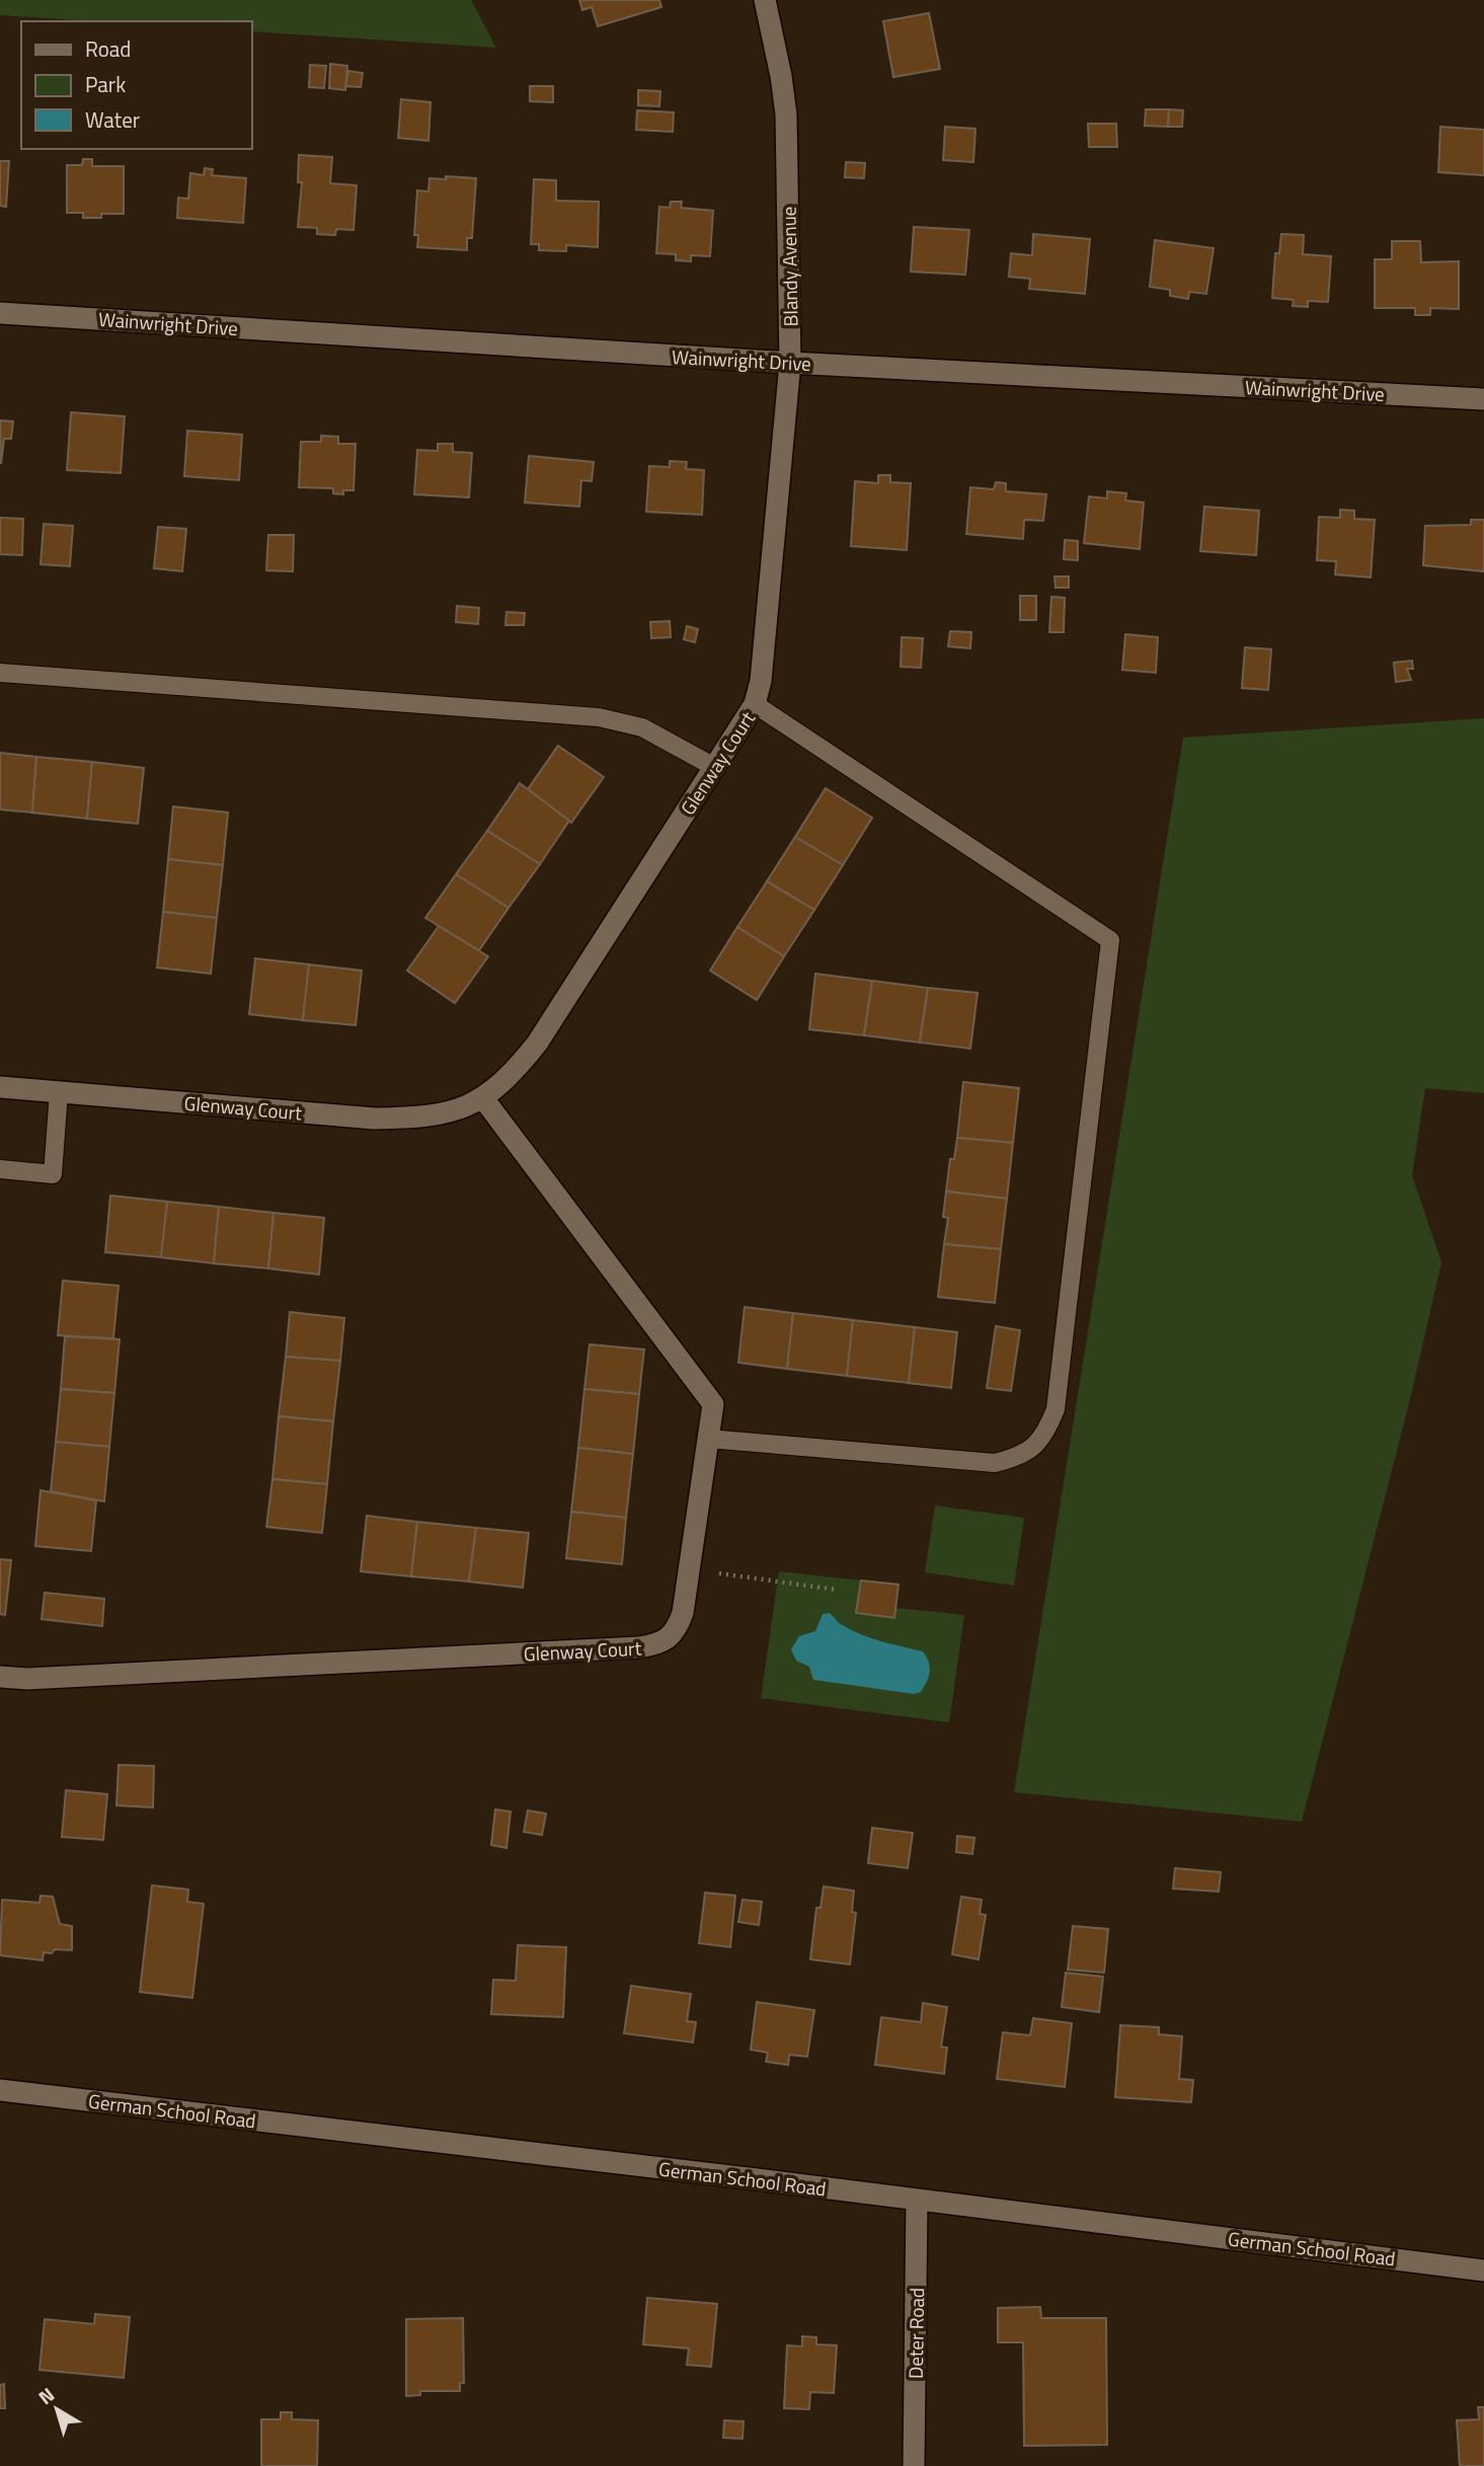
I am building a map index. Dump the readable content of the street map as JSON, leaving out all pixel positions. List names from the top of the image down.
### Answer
{
  "streets": {
    "street": [
      "Blandy Avenue",
      "Wainwright Drive",
      "Glenway Court",
      "German School Road",
      "Deter Road"
    ]
  },
  "crossings": [
    ["Blandy Avenue", "Wainwright Drive"],
    ["Blandy Avenue", "Glenway Court"],
    ["German School Road", "Deter Road"]
  ],
  "legend": ["Road", "Park", "Water"],
  "north": "top left"
}
